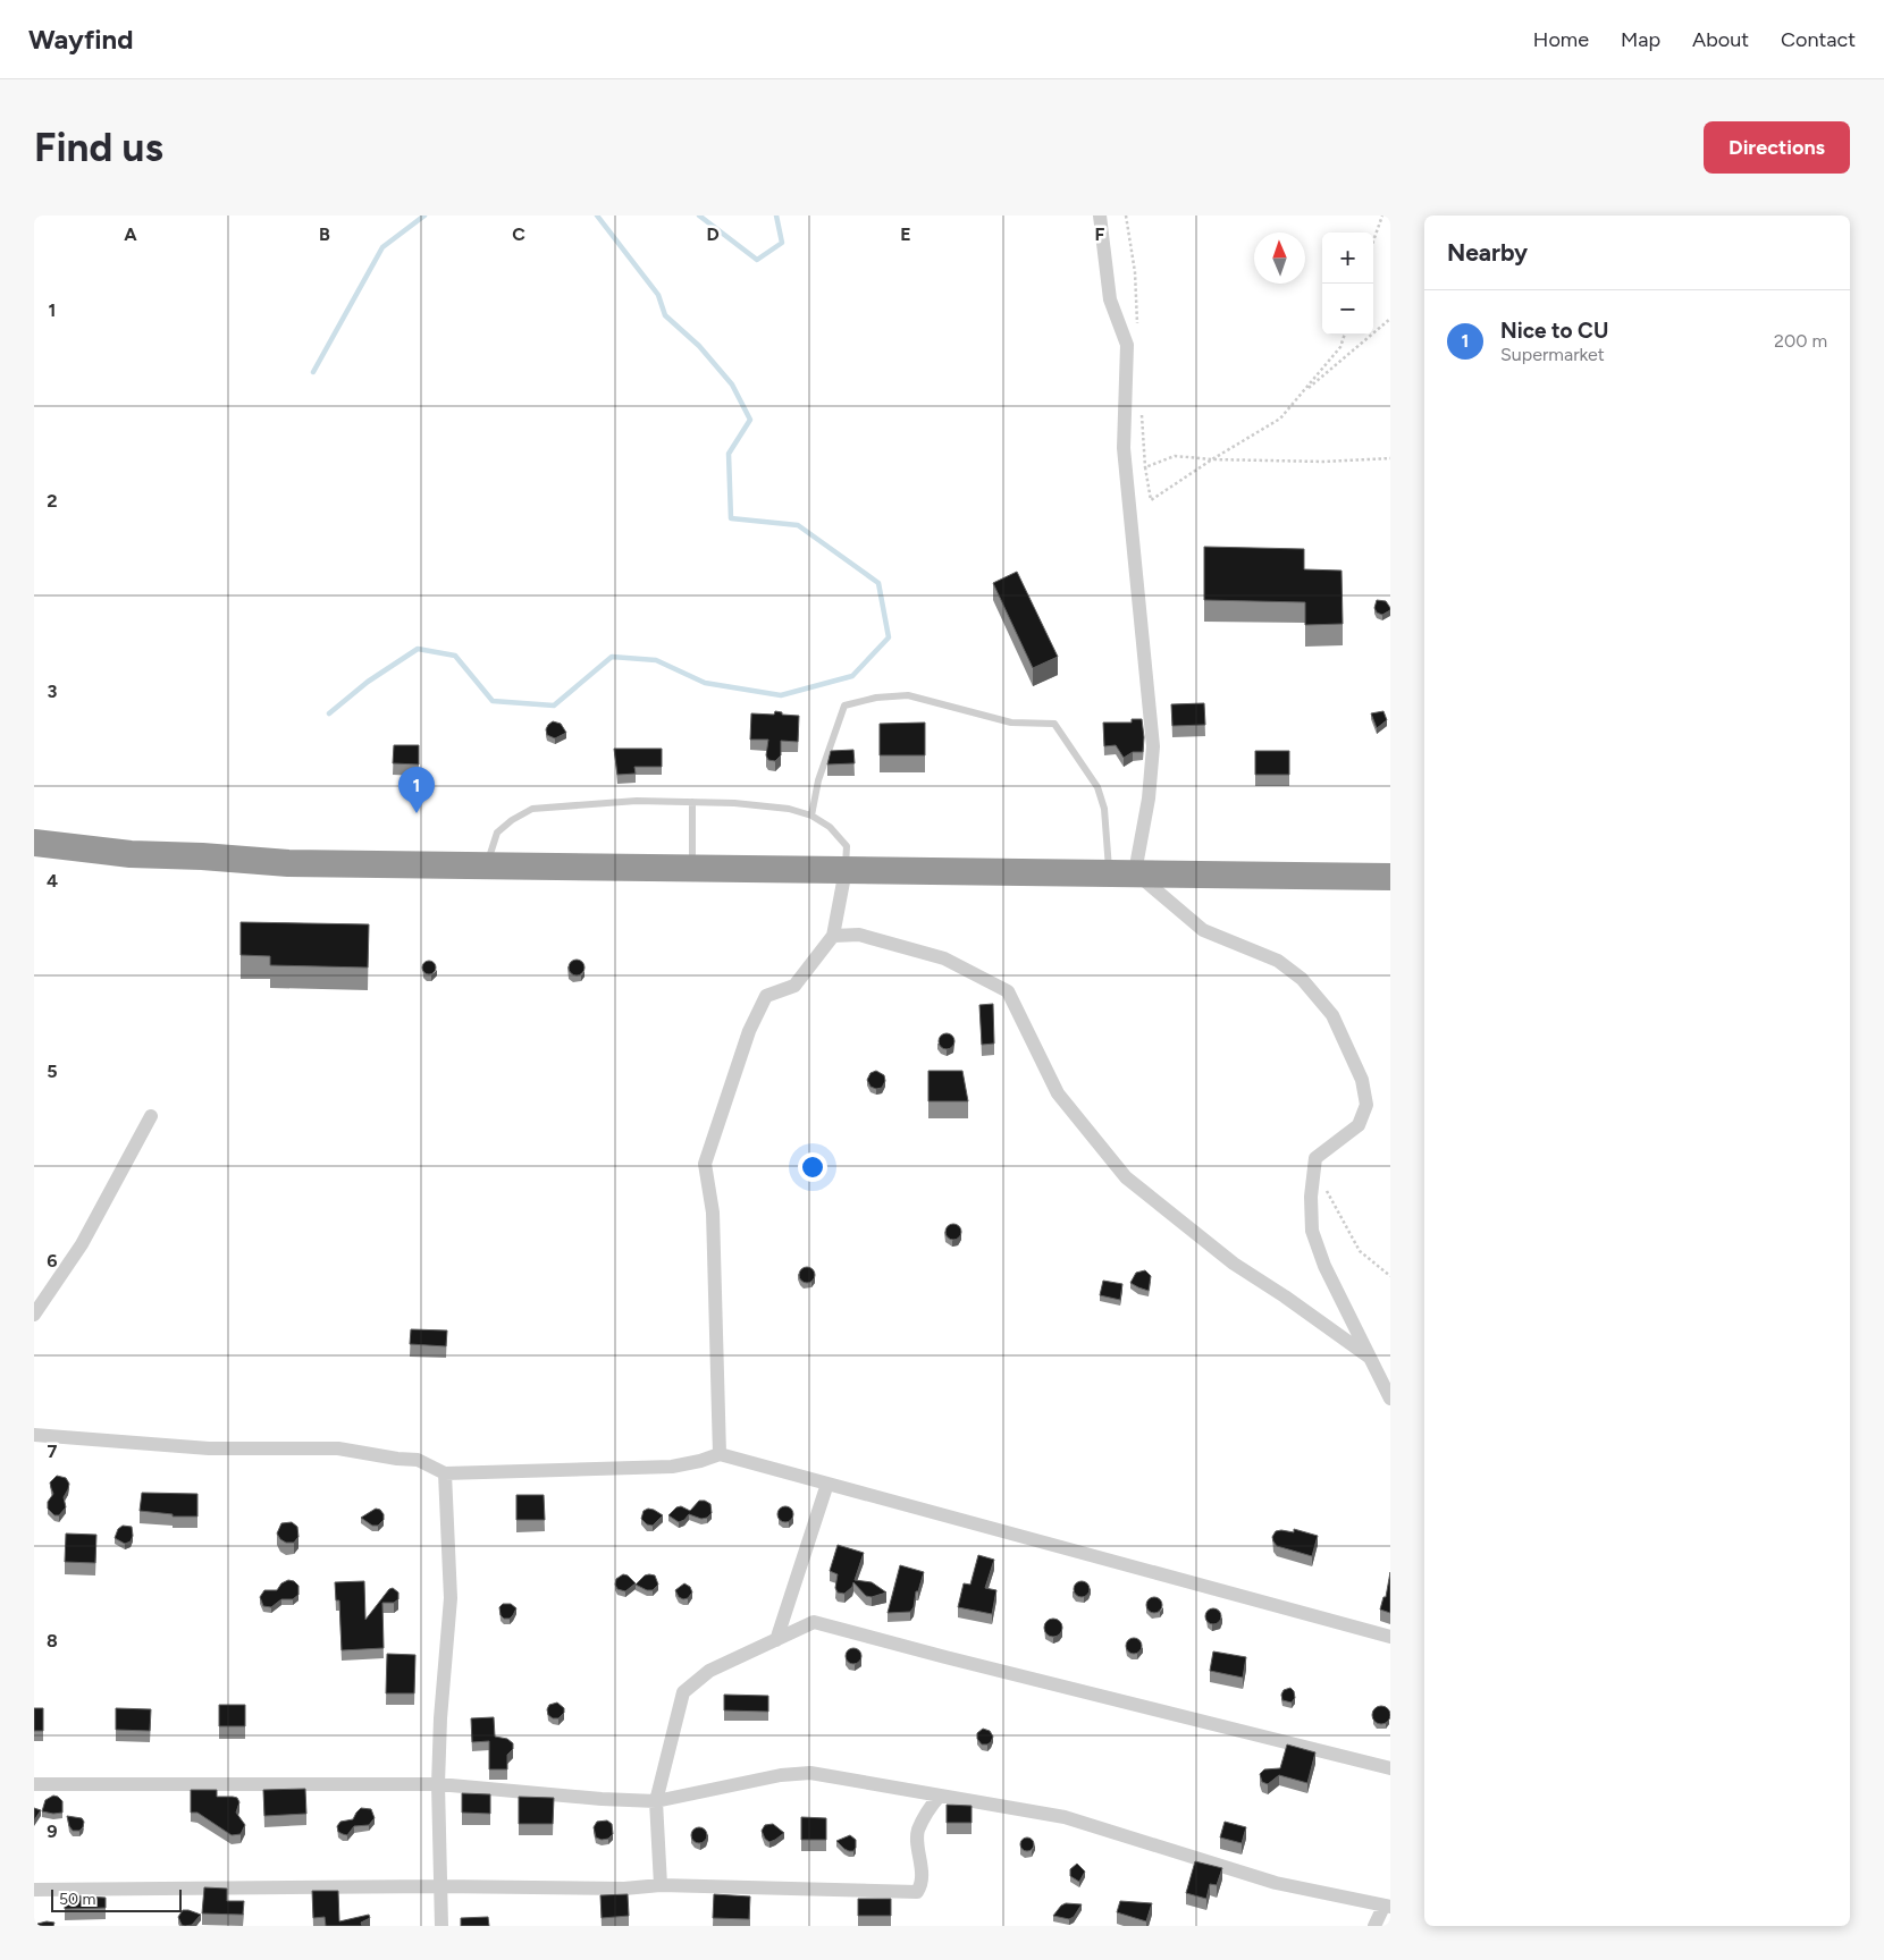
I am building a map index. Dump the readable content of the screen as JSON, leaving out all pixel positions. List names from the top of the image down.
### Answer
{
  "scale_bar": "50 m",
  "north": "top",
  "page": {
    "header": "Wayfind",
    "nav": [
      "Home",
      "Map",
      "About",
      "Contact"
    ],
    "buttons": "Directions",
    "title": "Find us",
    "heading": "Nearby",
    "map_buttons": ["+", "−"],
    "list": [
      {
        "mark": "1",
        "name": "Nice to CU",
        "note": "Supermarket",
        "value": "200 m"
      }
    ],
    "pins": "1",
    "scale": "50 m"
  },
  "grid": {
    "columns": [
      "A",
      "B",
      "C",
      "D",
      "E",
      "F"
    ],
    "rows": [
      "1",
      "2",
      "3",
      "4",
      "5",
      "6",
      "7",
      "8",
      "9"
    ]
  }
}
